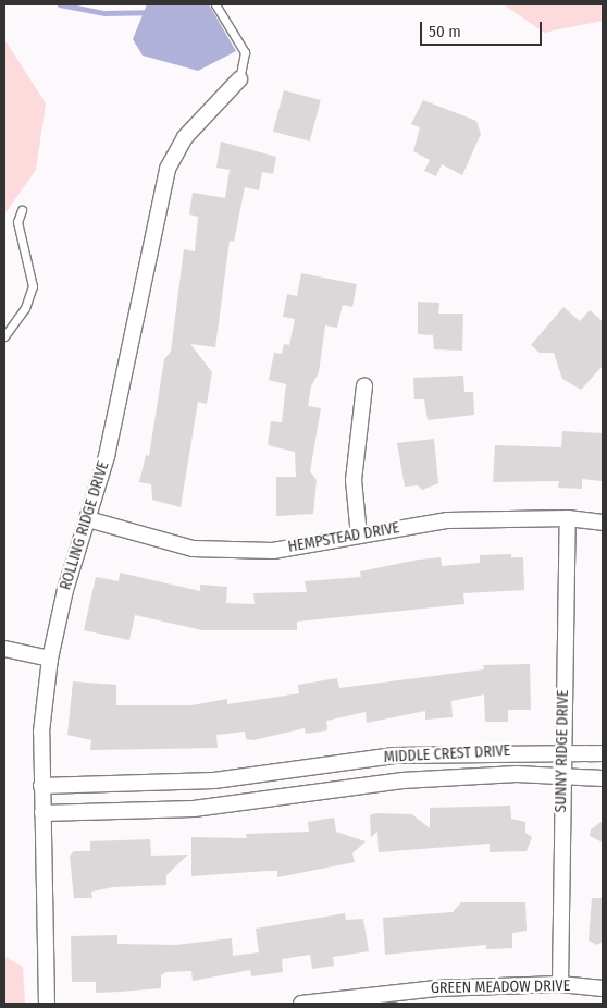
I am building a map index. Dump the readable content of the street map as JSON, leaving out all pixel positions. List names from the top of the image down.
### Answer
{
  "streets": {
    "street": [
      "ROLLING RIDGE DRIVE",
      "HEMPSTEAD DRIVE",
      "SUNNY RIDGE DRIVE",
      "MIDDLE CREST DRIVE",
      "GREEN MEADOW DRIVE"
    ]
  },
  "crossings": [
    ["ROLLING RIDGE DRIVE", "HEMPSTEAD DRIVE"],
    ["ROLLING RIDGE DRIVE", "MIDDLE CREST DRIVE"],
    ["HEMPSTEAD DRIVE", "SUNNY RIDGE DRIVE"],
    ["SUNNY RIDGE DRIVE", "MIDDLE CREST DRIVE"],
    ["SUNNY RIDGE DRIVE", "GREEN MEADOW DRIVE"]
  ],
  "scale_bar": "50 m"
}
